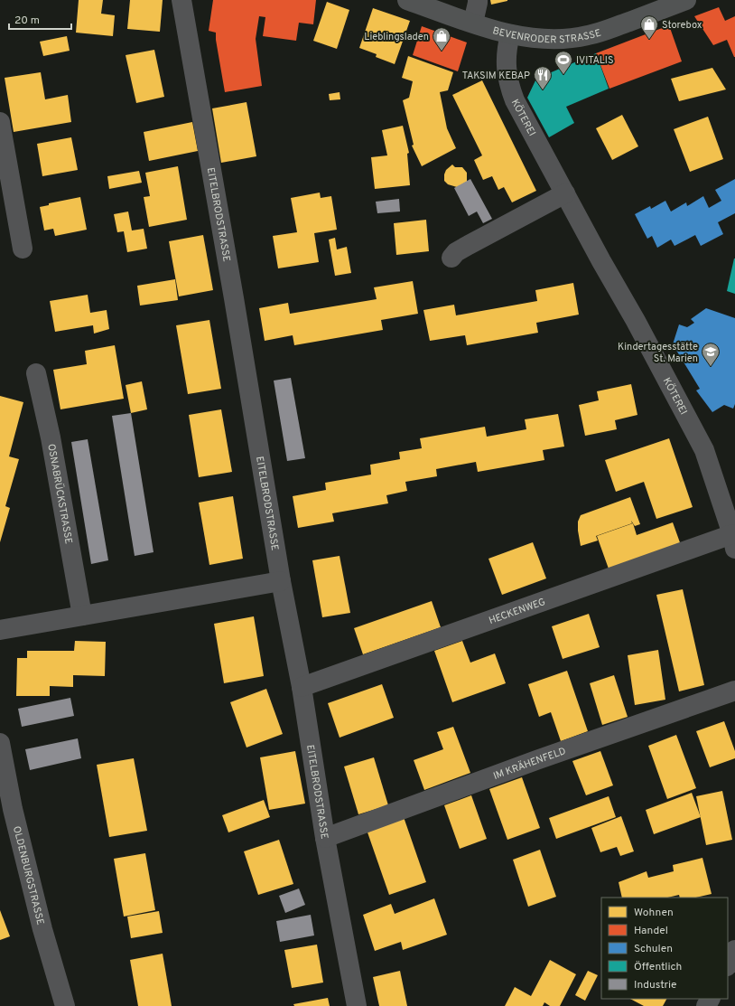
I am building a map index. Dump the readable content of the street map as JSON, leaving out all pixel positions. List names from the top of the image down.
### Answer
{
  "streets": {
    "main road": ["BEVENRODER STRASSE"],
    "street": [
      "KÖTEREI",
      "EITELBRODSTRASSE",
      "OSNABRÜCKSTRASSE",
      "HECKENWEG",
      "IM KRÄHENFELD",
      "OLDENBURGSTRASSE"
    ]
  },
  "crossings": [
    ["BEVENRODER STRASSE", "KÖTEREI"],
    ["KÖTEREI", "HECKENWEG"],
    ["EITELBRODSTRASSE", "HECKENWEG"],
    ["EITELBRODSTRASSE", "IM KRÄHENFELD"]
  ],
  "places": {
    "shop": ["Storebox", "Lieblingsladen"],
    "sports": ["IVITALIS"],
    "restaurant": ["TAKSIM KEBAP"],
    "school or university": ["Kindertagesstätte St. Marien"]
  },
  "legend": [
    "Wohnen",
    "Handel",
    "Schulen",
    "Öffentlich",
    "Industrie"
  ],
  "scale_bar": "20 m"
}
